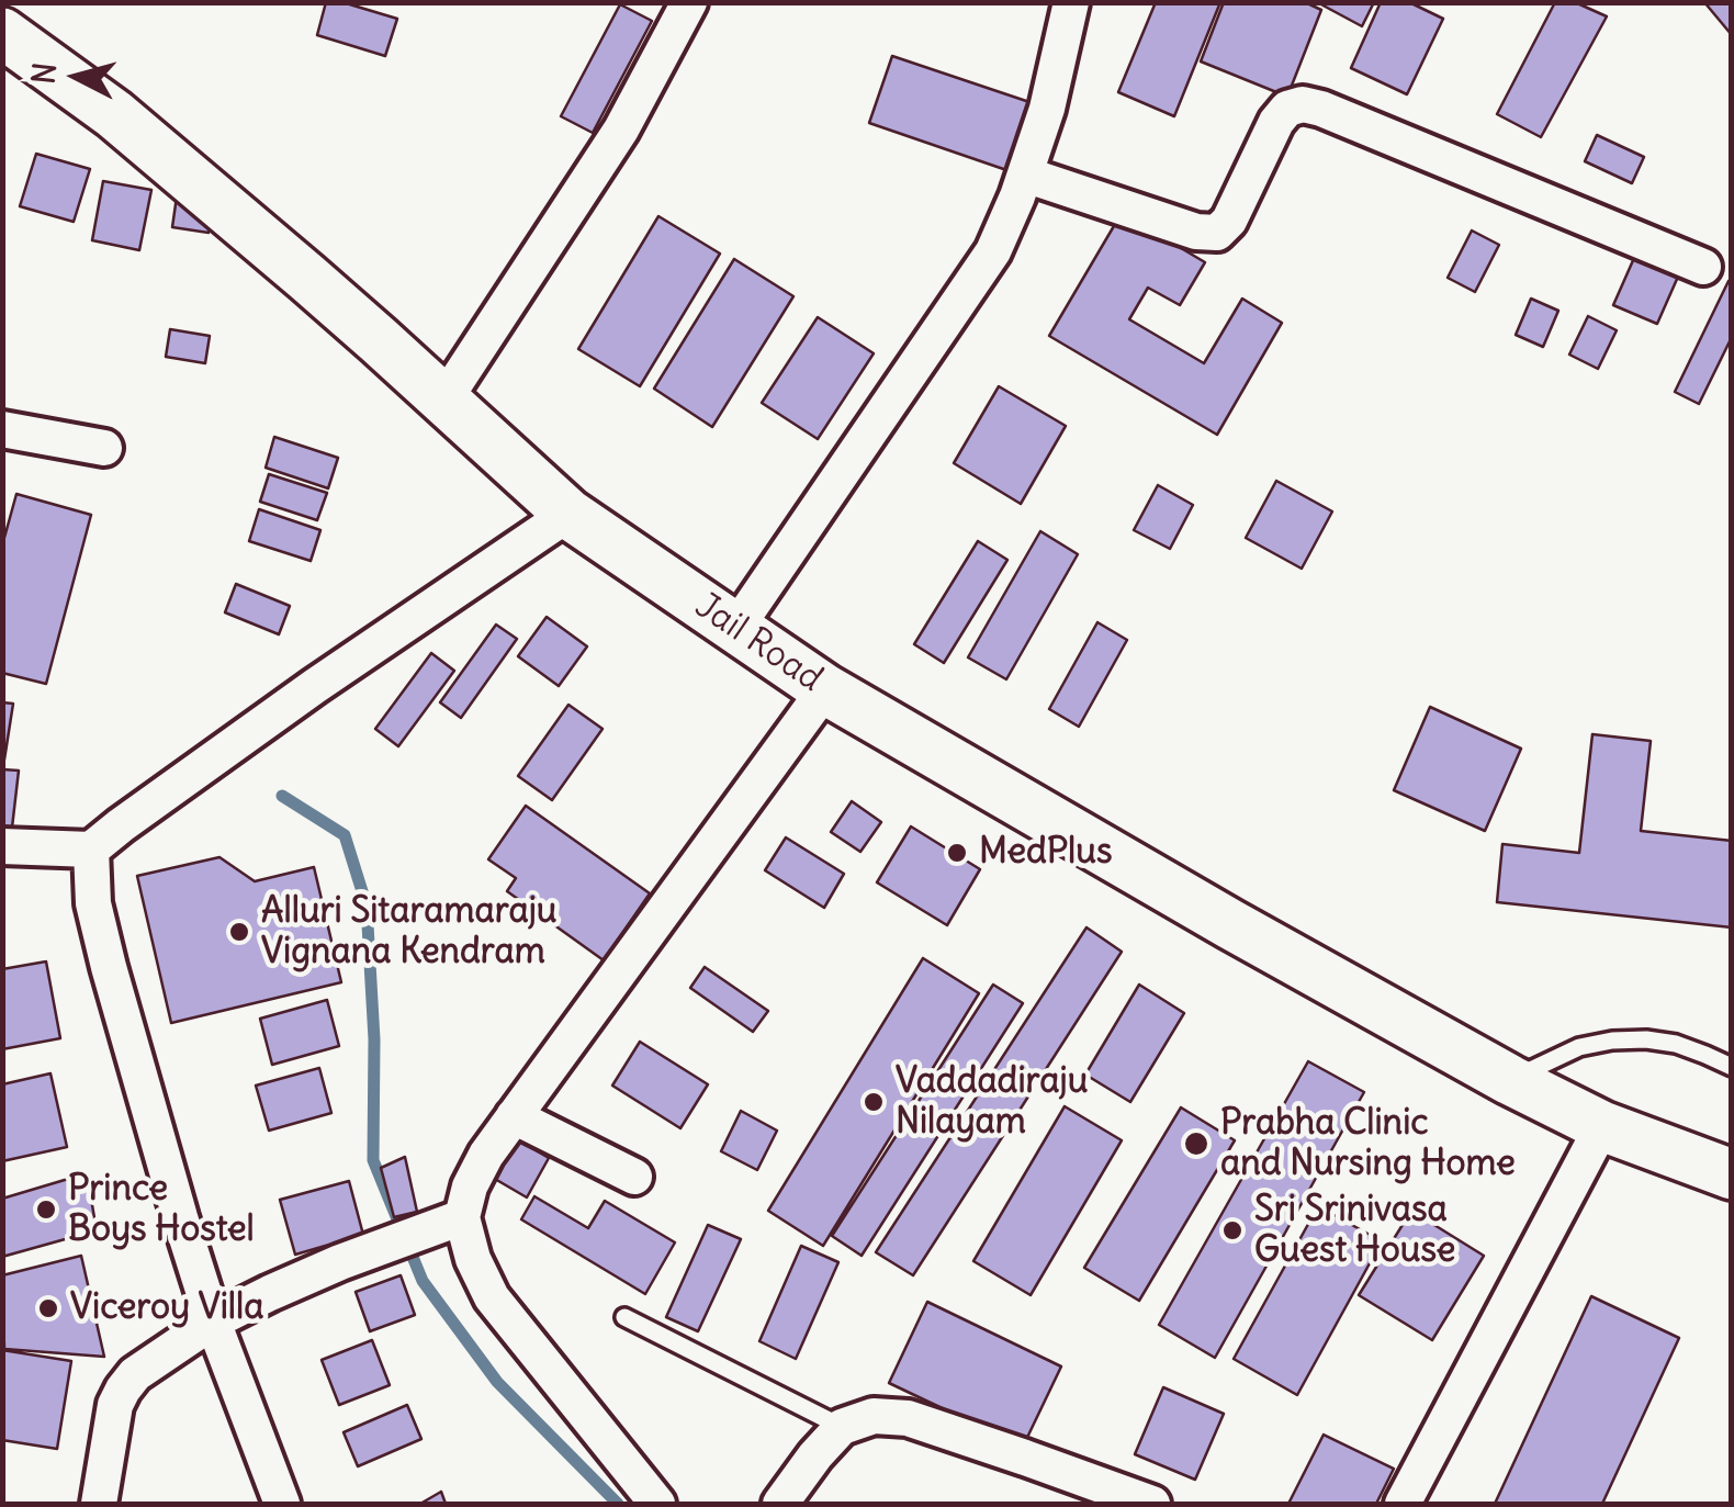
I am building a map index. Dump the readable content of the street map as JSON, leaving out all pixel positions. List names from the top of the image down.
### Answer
{
  "streets": {
    "street": ["Jail Road"]
  },
  "places": [
    "MedPlus",
    "Alluri Sitaramaraju Vignana Kendram",
    "Vaddadiraju Nilayam",
    "Prabha Clinic and Nursing Home",
    "Prince Boys Hostel",
    "Sri Srinivasa Guest House",
    "Viceroy Villa"
  ],
  "north": "left"
}
